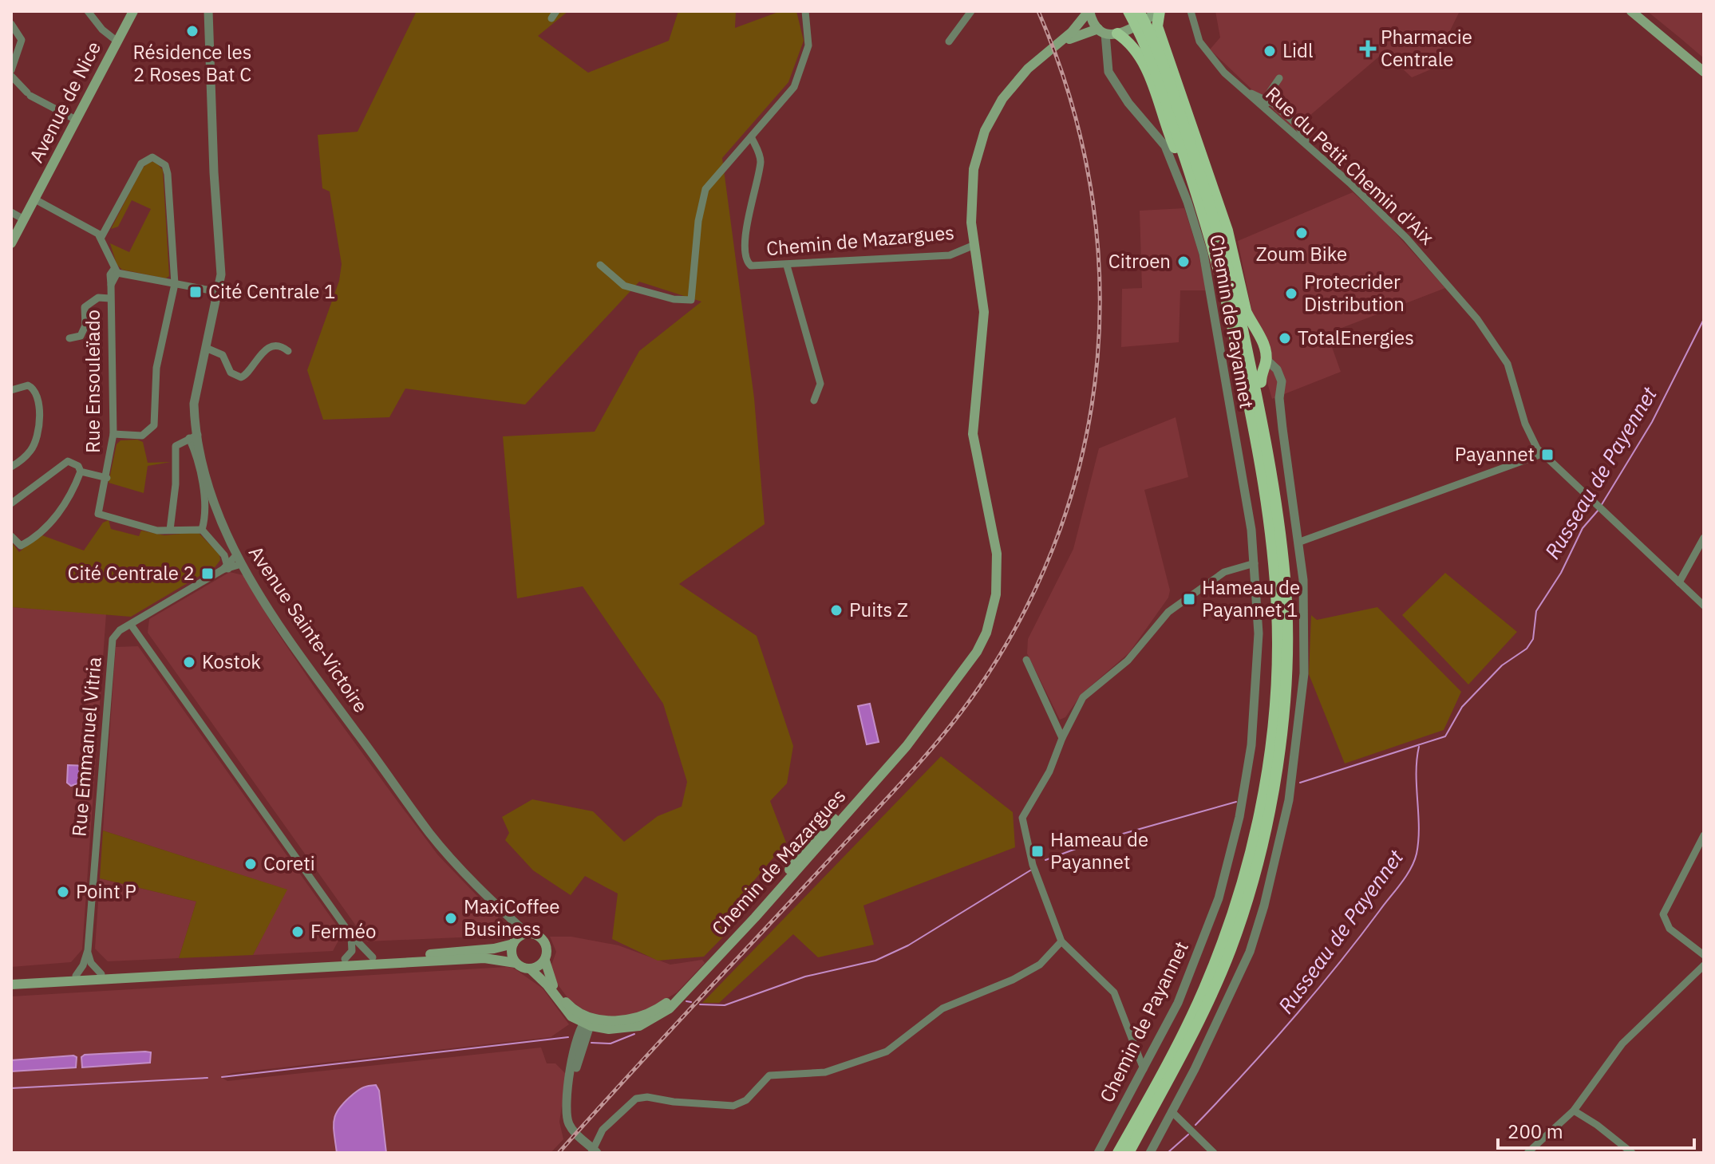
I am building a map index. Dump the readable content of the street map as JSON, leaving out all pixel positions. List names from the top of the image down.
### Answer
{
  "streets": {
    "main road": ["Avenue de Nice", "Chemin de Mazargues"],
    "street": [
      "Rue du Petit Chemin d'Aix",
      "Chemin de Payannet",
      "Rue Ensouleïado",
      "Avenue Sainte-Victoire",
      "Rue Emmanuel Vitria"
    ]
  },
  "crossings": [
    ["Chemin de Mazargues", "Chemin de Payannet"]
  ],
  "water": ["Russeau de Payennet"],
  "places": {
    "other": [
      "Résidence les 2 Roses Bat C",
      "Lidl",
      "Zoum Bike",
      "Citroen",
      "Protecrider Distribution",
      "TotalEnergies",
      "Puits Z",
      "Kostok",
      "Coreti",
      "Point P",
      "MaxiCoffee Business",
      "Ferméo"
    ],
    "health": ["Pharmacie Centrale"],
    "transit": [
      "Cité Centrale 1",
      "Payannet",
      "Cité Centrale 2",
      "Hameau de Payannet 1",
      "Hameau de Payannet"
    ]
  },
  "scale_bar": "200 m"
}
